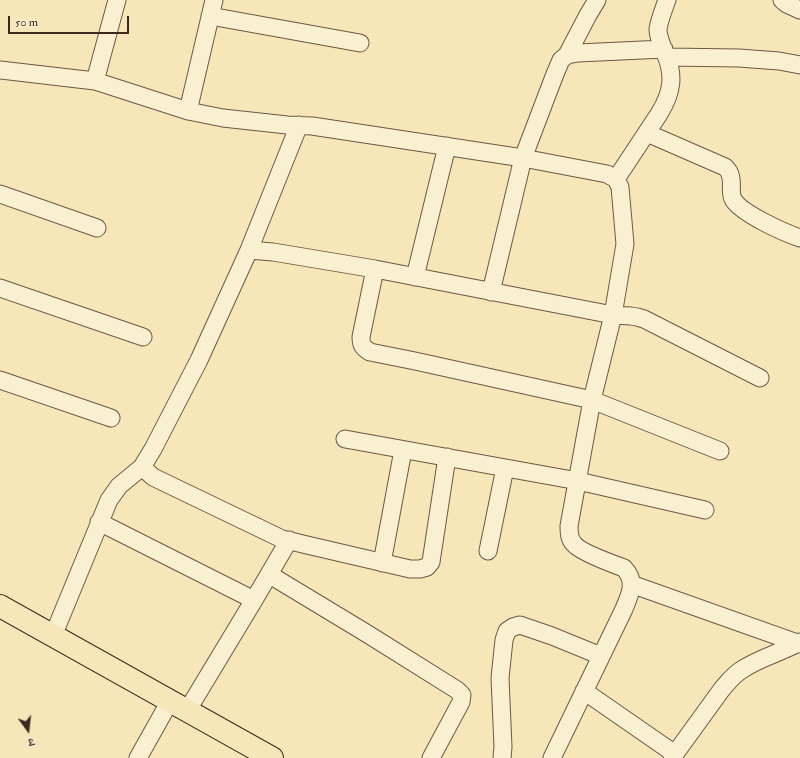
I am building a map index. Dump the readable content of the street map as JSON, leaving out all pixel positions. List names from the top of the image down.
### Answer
{
  "scale_bar": "50 m",
  "north": "bottom"
}
